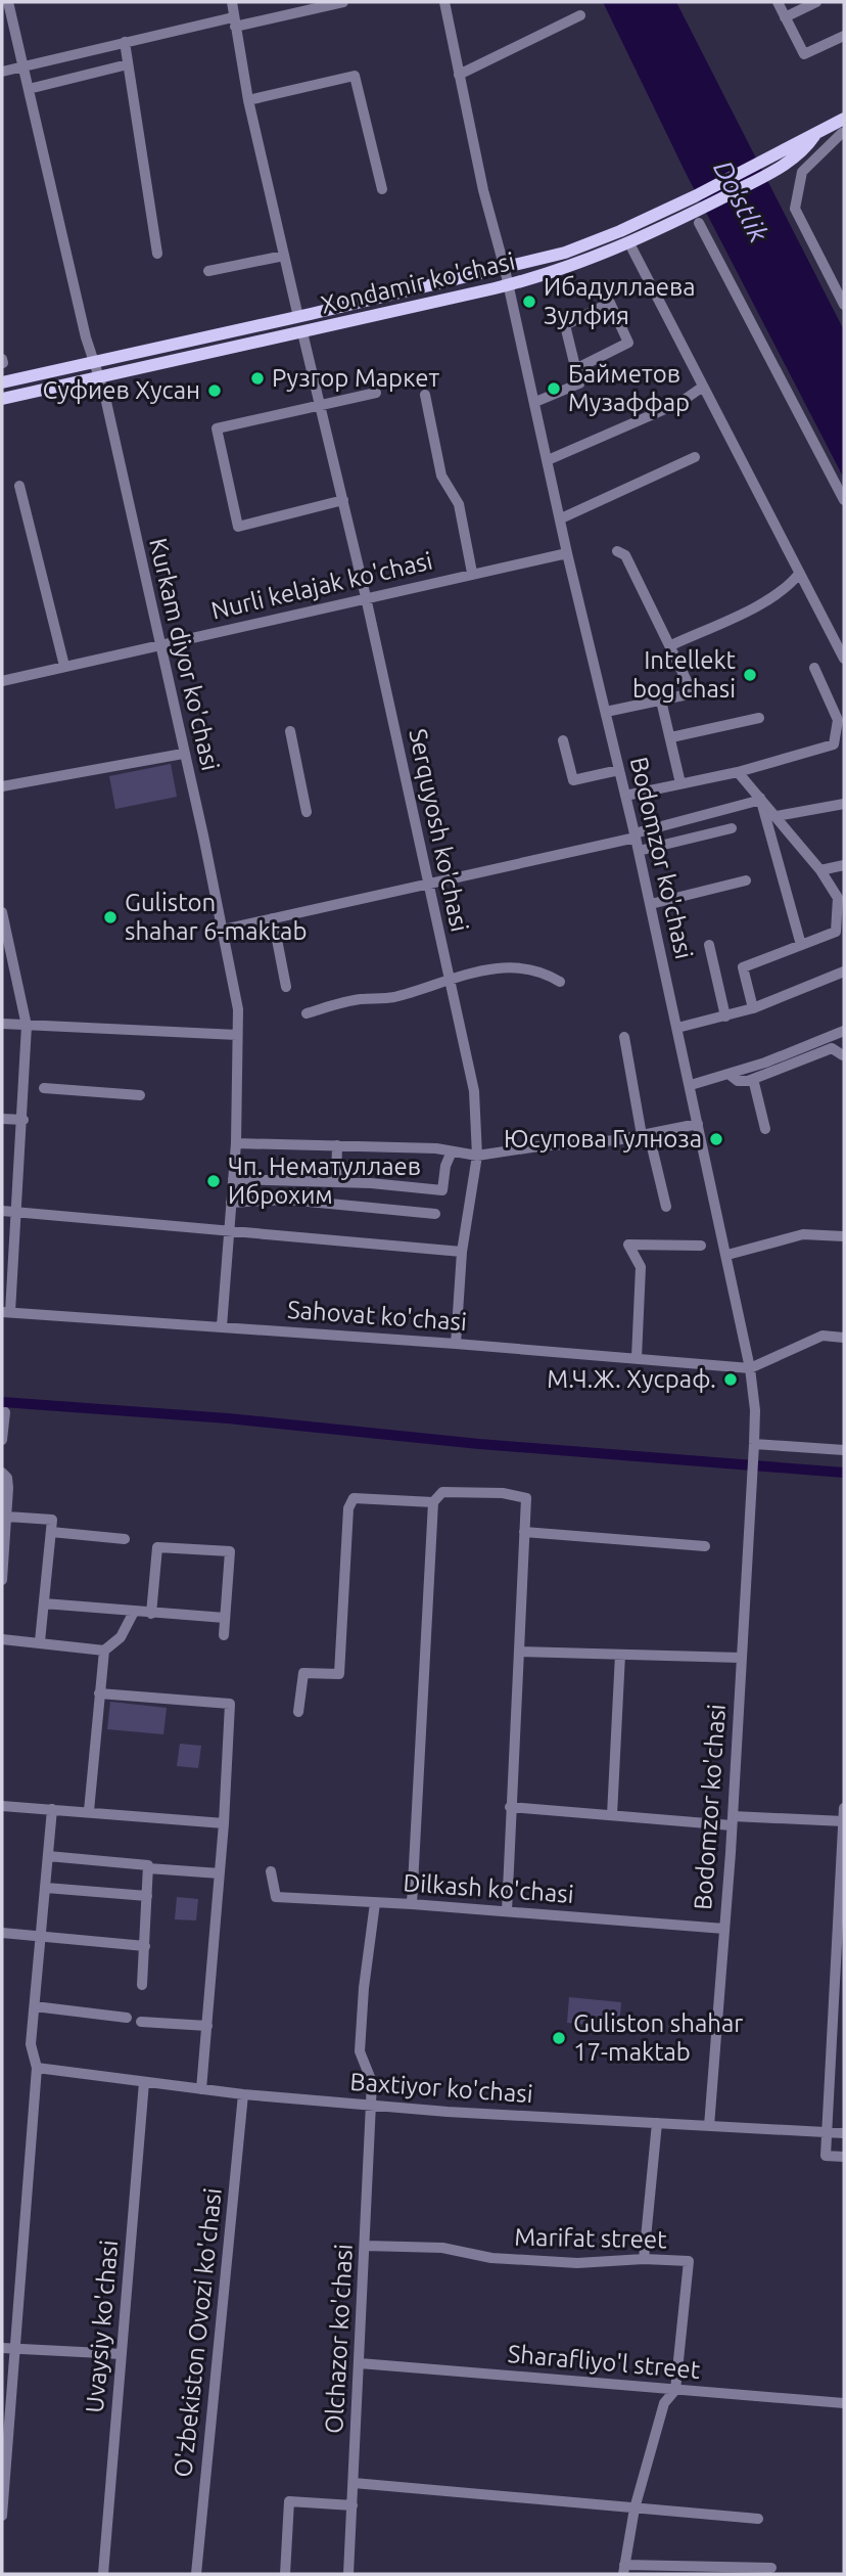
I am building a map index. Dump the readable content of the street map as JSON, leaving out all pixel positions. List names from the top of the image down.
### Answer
{
  "streets": {
    "main road": ["Xondamir ko'chasi"],
    "street": [
      "Nurli kelajak ko'chasi",
      "Kurkam diyor ko'chasi",
      "Serquyosh ko'chasi",
      "Bodomzor ko'chasi",
      "Sahovat ko'chasi",
      "Dilkash ko'chasi",
      "Baxtiyor ko'chasi",
      "Marifat street",
      "Uvaysiy ko'chasi",
      "O'zbekiston Ovozi ko'chasi",
      "Olchazor ko'chasi",
      "Sharafliyo'l street"
    ]
  },
  "crossings": [
    ["Xondamir ko'chasi", "Kurkam diyor ko'chasi"],
    ["Xondamir ko'chasi", "Serquyosh ko'chasi"],
    ["Xondamir ko'chasi", "Bodomzor ko'chasi"],
    ["Nurli kelajak ko'chasi", "Kurkam diyor ko'chasi"],
    ["Nurli kelajak ko'chasi", "Serquyosh ko'chasi"],
    ["Nurli kelajak ko'chasi", "Bodomzor ko'chasi"],
    ["Kurkam diyor ko'chasi", "Sahovat ko'chasi"],
    ["Serquyosh ko'chasi", "Sahovat ko'chasi"],
    ["Bodomzor ko'chasi", "Sahovat ko'chasi"],
    ["Bodomzor ko'chasi", "Dilkash ko'chasi"],
    ["Bodomzor ko'chasi", "Baxtiyor ko'chasi"],
    ["Dilkash ko'chasi", "Olchazor ko'chasi"],
    ["Baxtiyor ko'chasi", "Uvaysiy ko'chasi"],
    ["Baxtiyor ko'chasi", "O'zbekiston Ovozi ko'chasi"],
    ["Baxtiyor ko'chasi", "Olchazor ko'chasi"],
    ["Marifat street", "Olchazor ko'chasi"],
    ["Marifat street", "Sharafliyo'l street"],
    ["Olchazor ko'chasi", "Sharafliyo'l street"]
  ],
  "water": ["Do'stlik"],
  "places": [
    "Ибадуллаева Зулфия",
    "Рузгор Маркет",
    "Байметов Музаффар",
    "Суфиев Хусан",
    "Intellekt bog'chasi",
    "Guliston shahar 6-maktab",
    "Юсупова Гулноза",
    "Чп. Нематуллаев Иброхим",
    "М.Ч.Ж. Хусраф.",
    "Guliston shahar 17-maktab"
  ]
}
